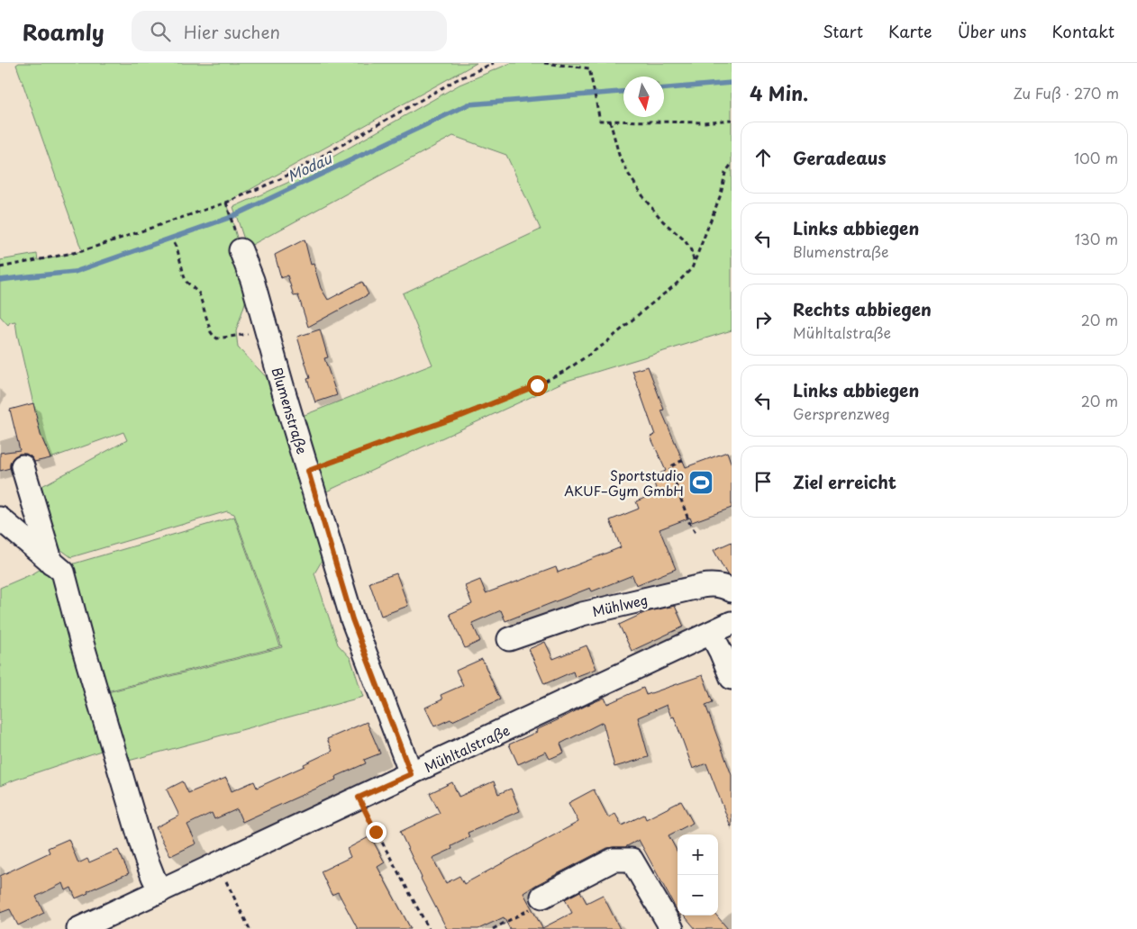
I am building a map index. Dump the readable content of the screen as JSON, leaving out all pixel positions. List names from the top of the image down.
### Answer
{
  "streets": {
    "street": ["Blumenstraße", "Mühlweg", "Mühltalstraße"]
  },
  "crossings": [
    ["Blumenstraße", "Mühltalstraße"]
  ],
  "water": ["Modau"],
  "places": {
    "sports": ["Sportstudio AKUF–Gym GmbH"]
  },
  "north": "bottom",
  "page": {
    "header": "Roamly",
    "search": "Hier suchen",
    "nav": [
      "Start",
      "Karte",
      "Über uns",
      "Kontakt"
    ],
    "heading": ["4 Min.", "Zu Fuß · 270 m"],
    "list": [
      ["Geradeaus", "100 m"],
      ["Links abbiegen", "Blumenstraße", "130 m"],
      ["Rechts abbiegen", "Mühltalstraße", "20 m"],
      ["Links abbiegen", "Gersprenzweg", "20 m"],
      "Ziel erreicht"
    ],
    "map_buttons": ["+", "−"]
  }
}
